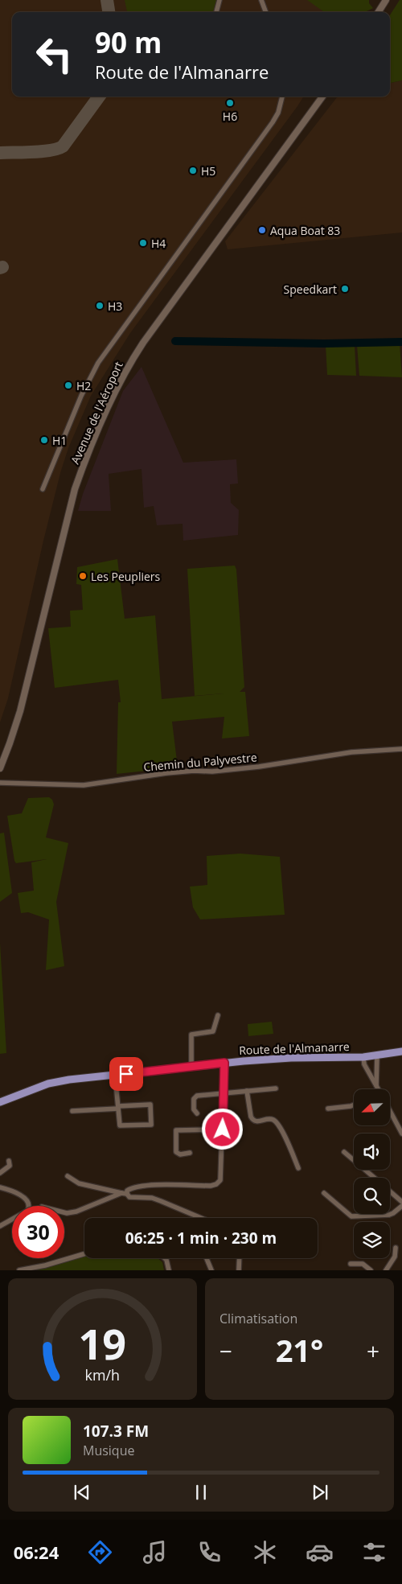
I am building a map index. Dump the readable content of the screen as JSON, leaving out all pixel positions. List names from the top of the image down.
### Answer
{
  "streets": {
    "main road": ["Avenue de l'Aéroport", "Route de l'Almanarre"],
    "street": ["Chemin du Palyvestre"]
  },
  "places": [
    "H6",
    "H5",
    "Aqua Boat 83",
    "H4",
    "Speedkart",
    "H3",
    "H2",
    "H1",
    "Les Peupliers"
  ],
  "north": "bottom left",
  "page": {
    "turn": ["90 m", "Route de l'Almanarre"],
    "limit": "30",
    "trip": "06:25 · 1 min · 230 m",
    "tile": "Climatisation",
    "heat": ["−", "21°", "+"],
    "song": ["107.3 FM", "Musique"],
    "tabs": "06:24",
    "gauge": ["19", "km/h"]
  }
}
